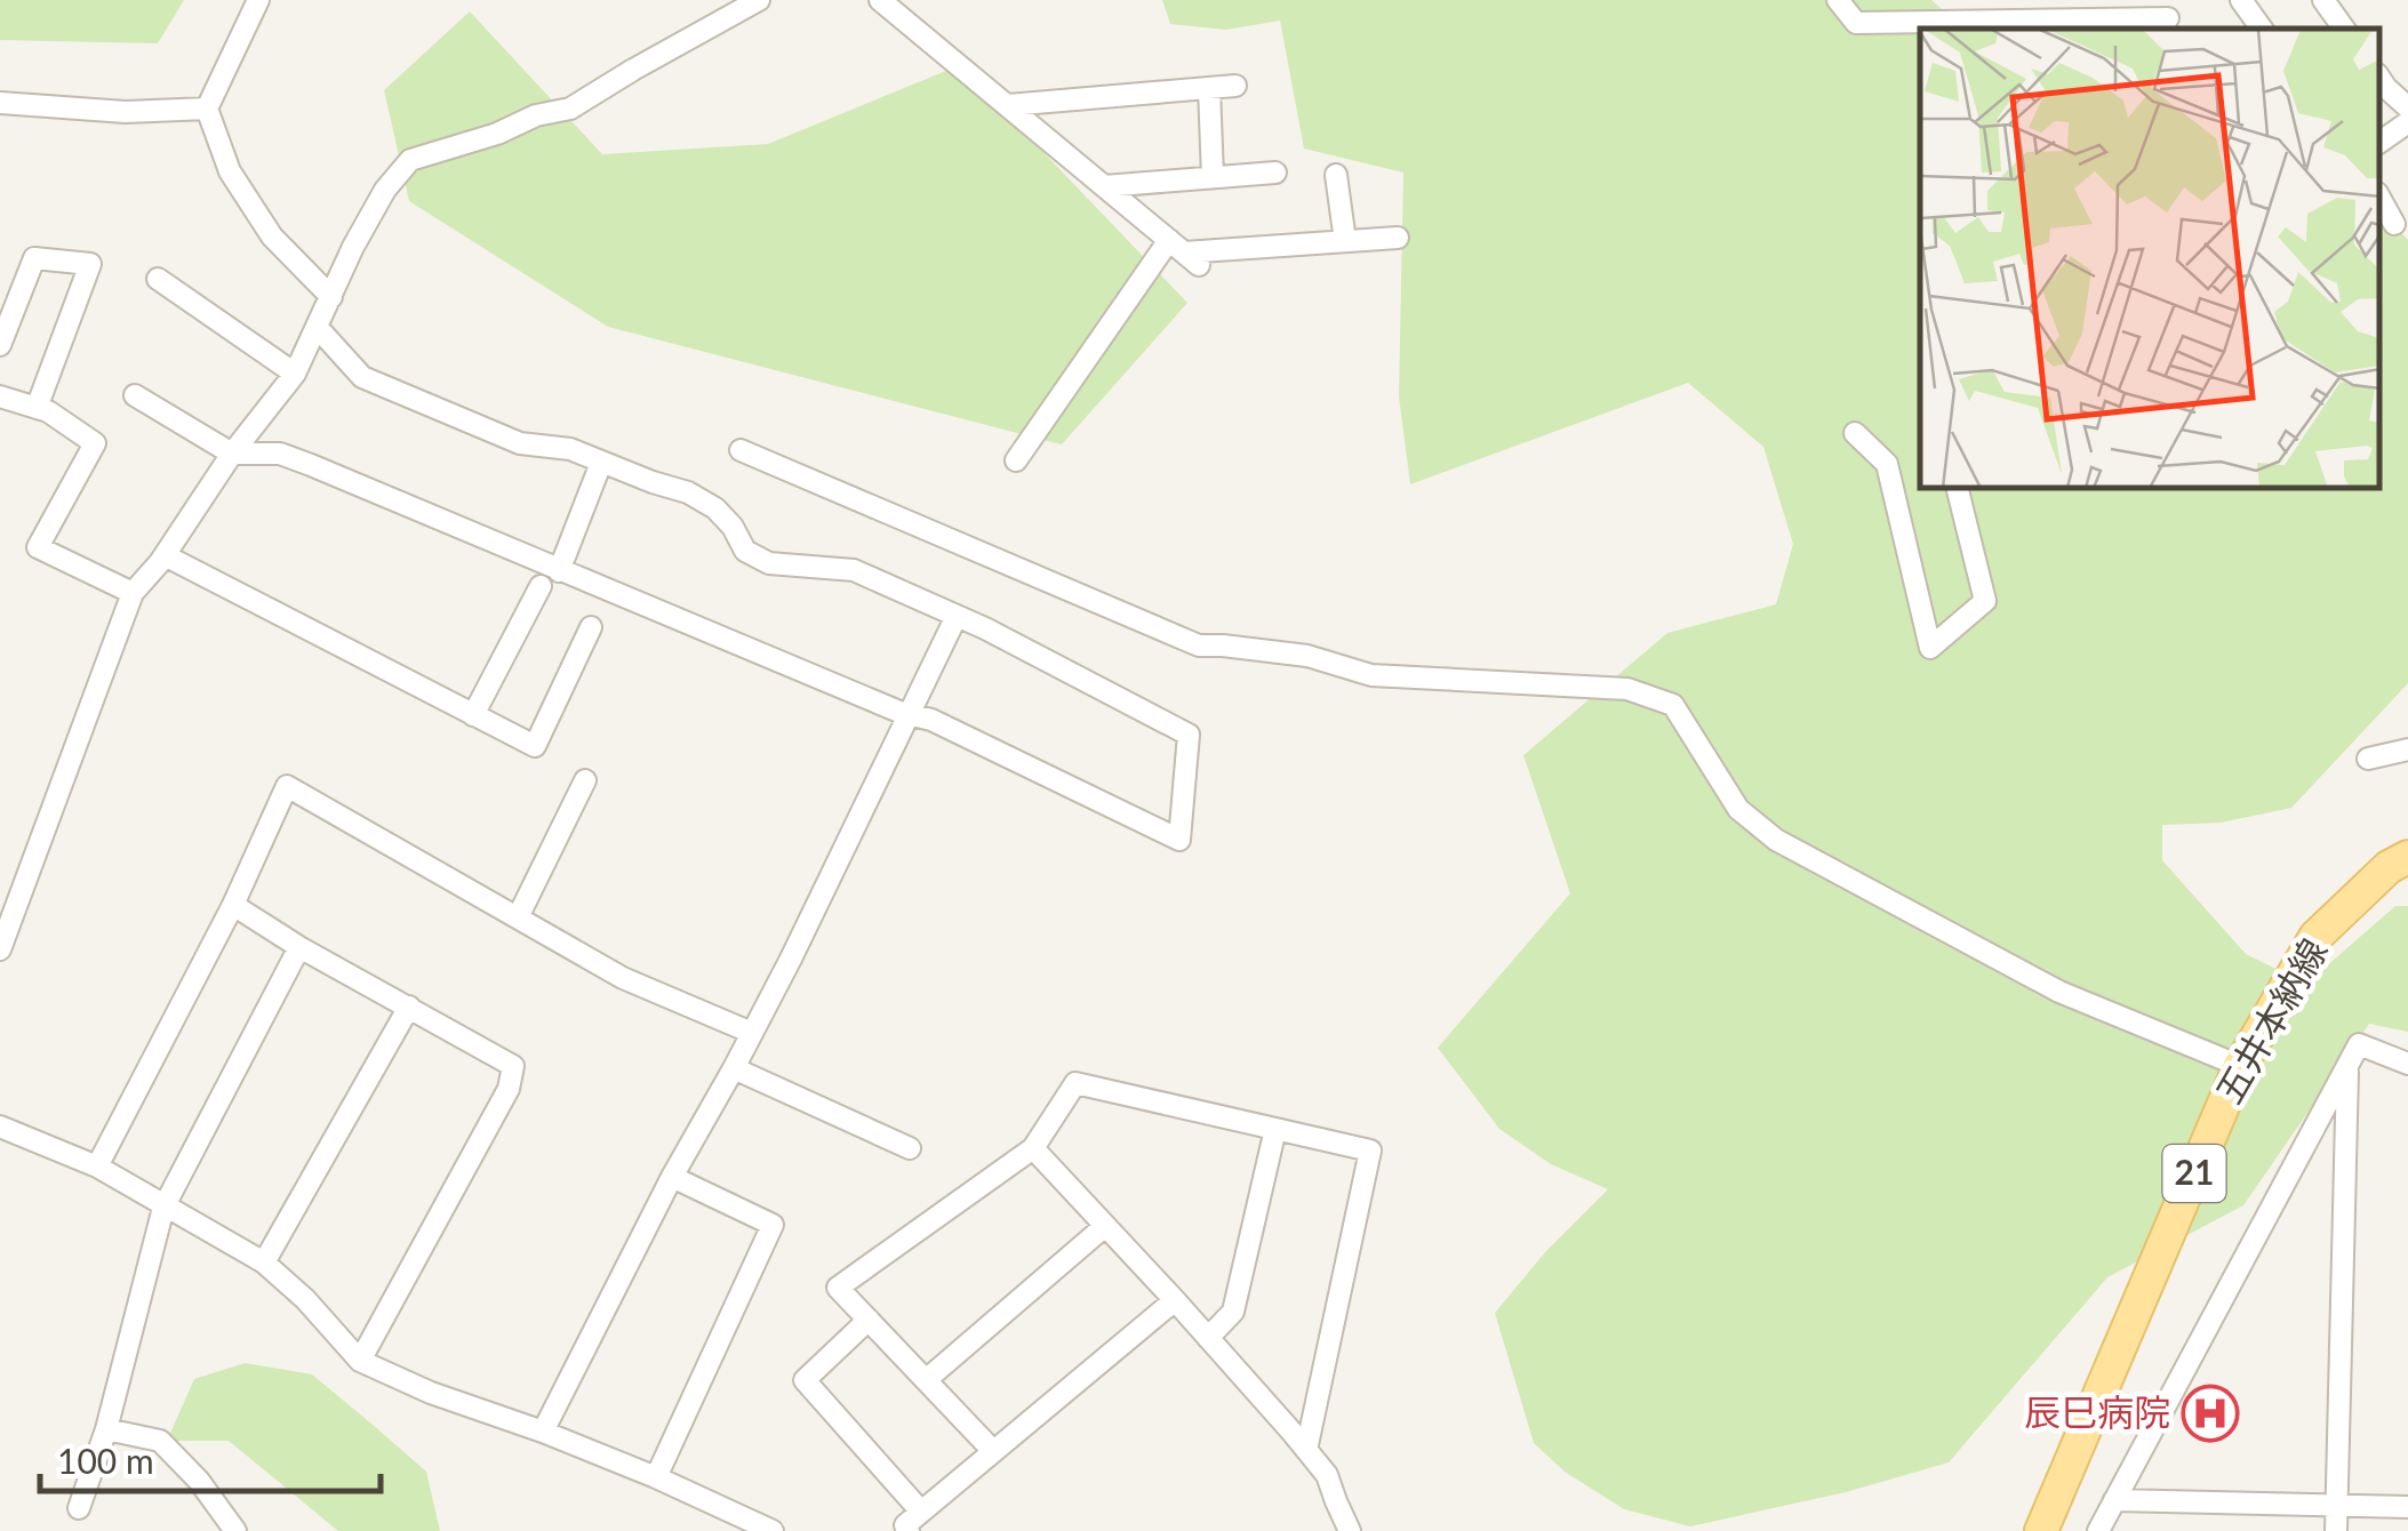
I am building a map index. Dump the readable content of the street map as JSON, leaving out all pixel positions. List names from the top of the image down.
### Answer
{
  "streets": {
    "main road": ["五井本納線", "21"]
  },
  "places": {
    "hospital": ["辰巳病院"]
  },
  "scale_bar": "100 m"
}
